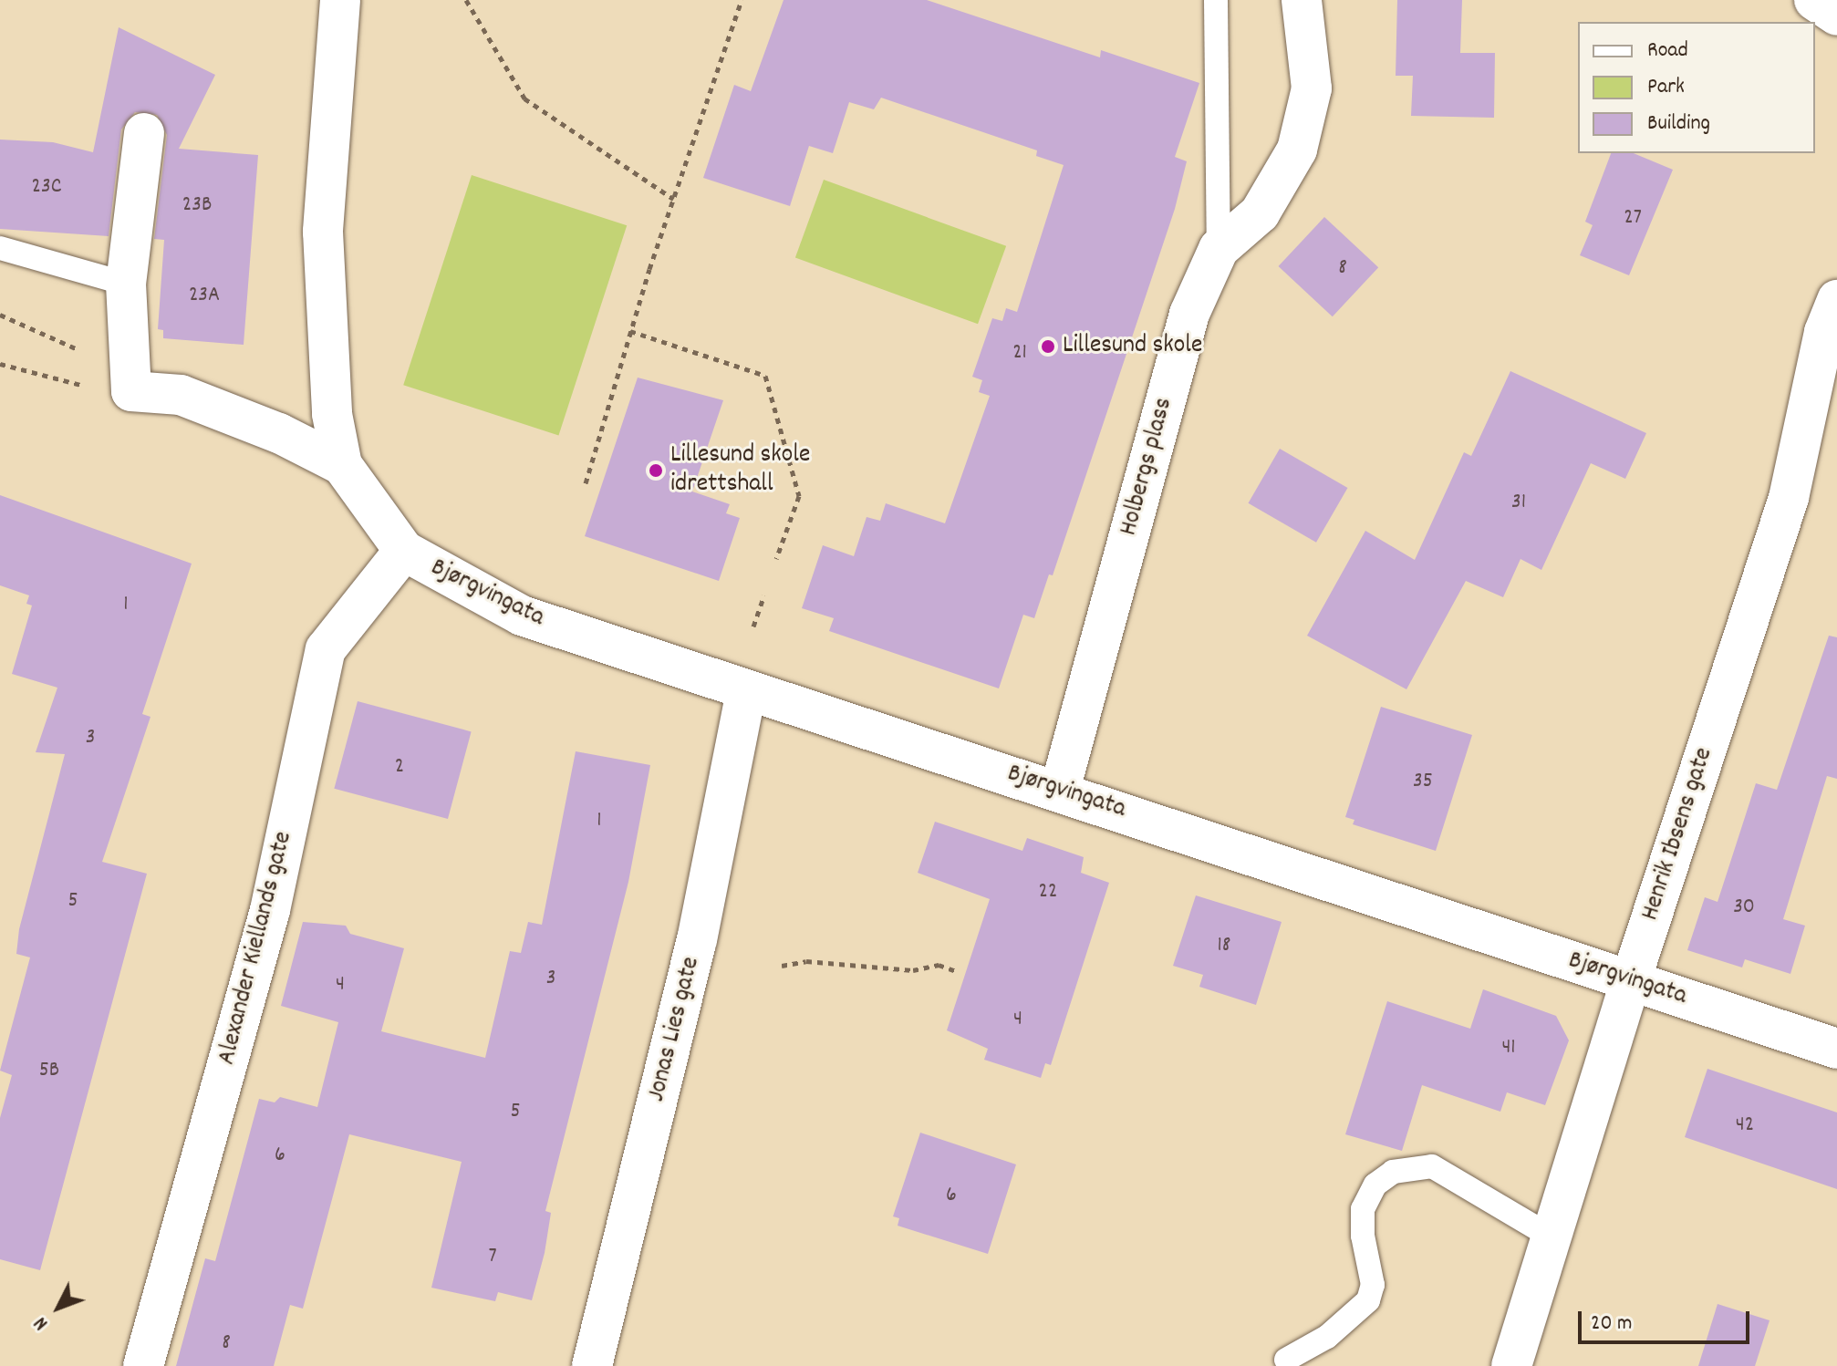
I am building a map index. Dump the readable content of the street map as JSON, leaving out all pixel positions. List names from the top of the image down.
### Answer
{
  "streets": {
    "street": [
      "Holbergs plass",
      "Bjørgvingata",
      "Henrik Ibsens gate",
      "Alexander Kiellands gate",
      "Jonas Lies gate"
    ]
  },
  "crossings": [
    ["Holbergs plass", "Bjørgvingata"],
    ["Bjørgvingata", "Henrik Ibsens gate"],
    ["Bjørgvingata", "Alexander Kiellands gate"],
    ["Bjørgvingata", "Jonas Lies gate"]
  ],
  "places": ["Lillesund skole", "Lillesund skole idrettshall"],
  "house_numbers": [
    "23C",
    "23B",
    "27",
    "8",
    "23A",
    "21",
    "31",
    "1",
    "3",
    "2",
    "35",
    "1",
    "22",
    "5",
    "30",
    "18",
    "3",
    "4",
    "4",
    "41",
    "5B",
    "5",
    "42",
    "6",
    "6",
    "7",
    "8"
  ],
  "legend": ["Road", "Park", "Building"],
  "scale_bar": "20 m",
  "north": "bottom left"
}
